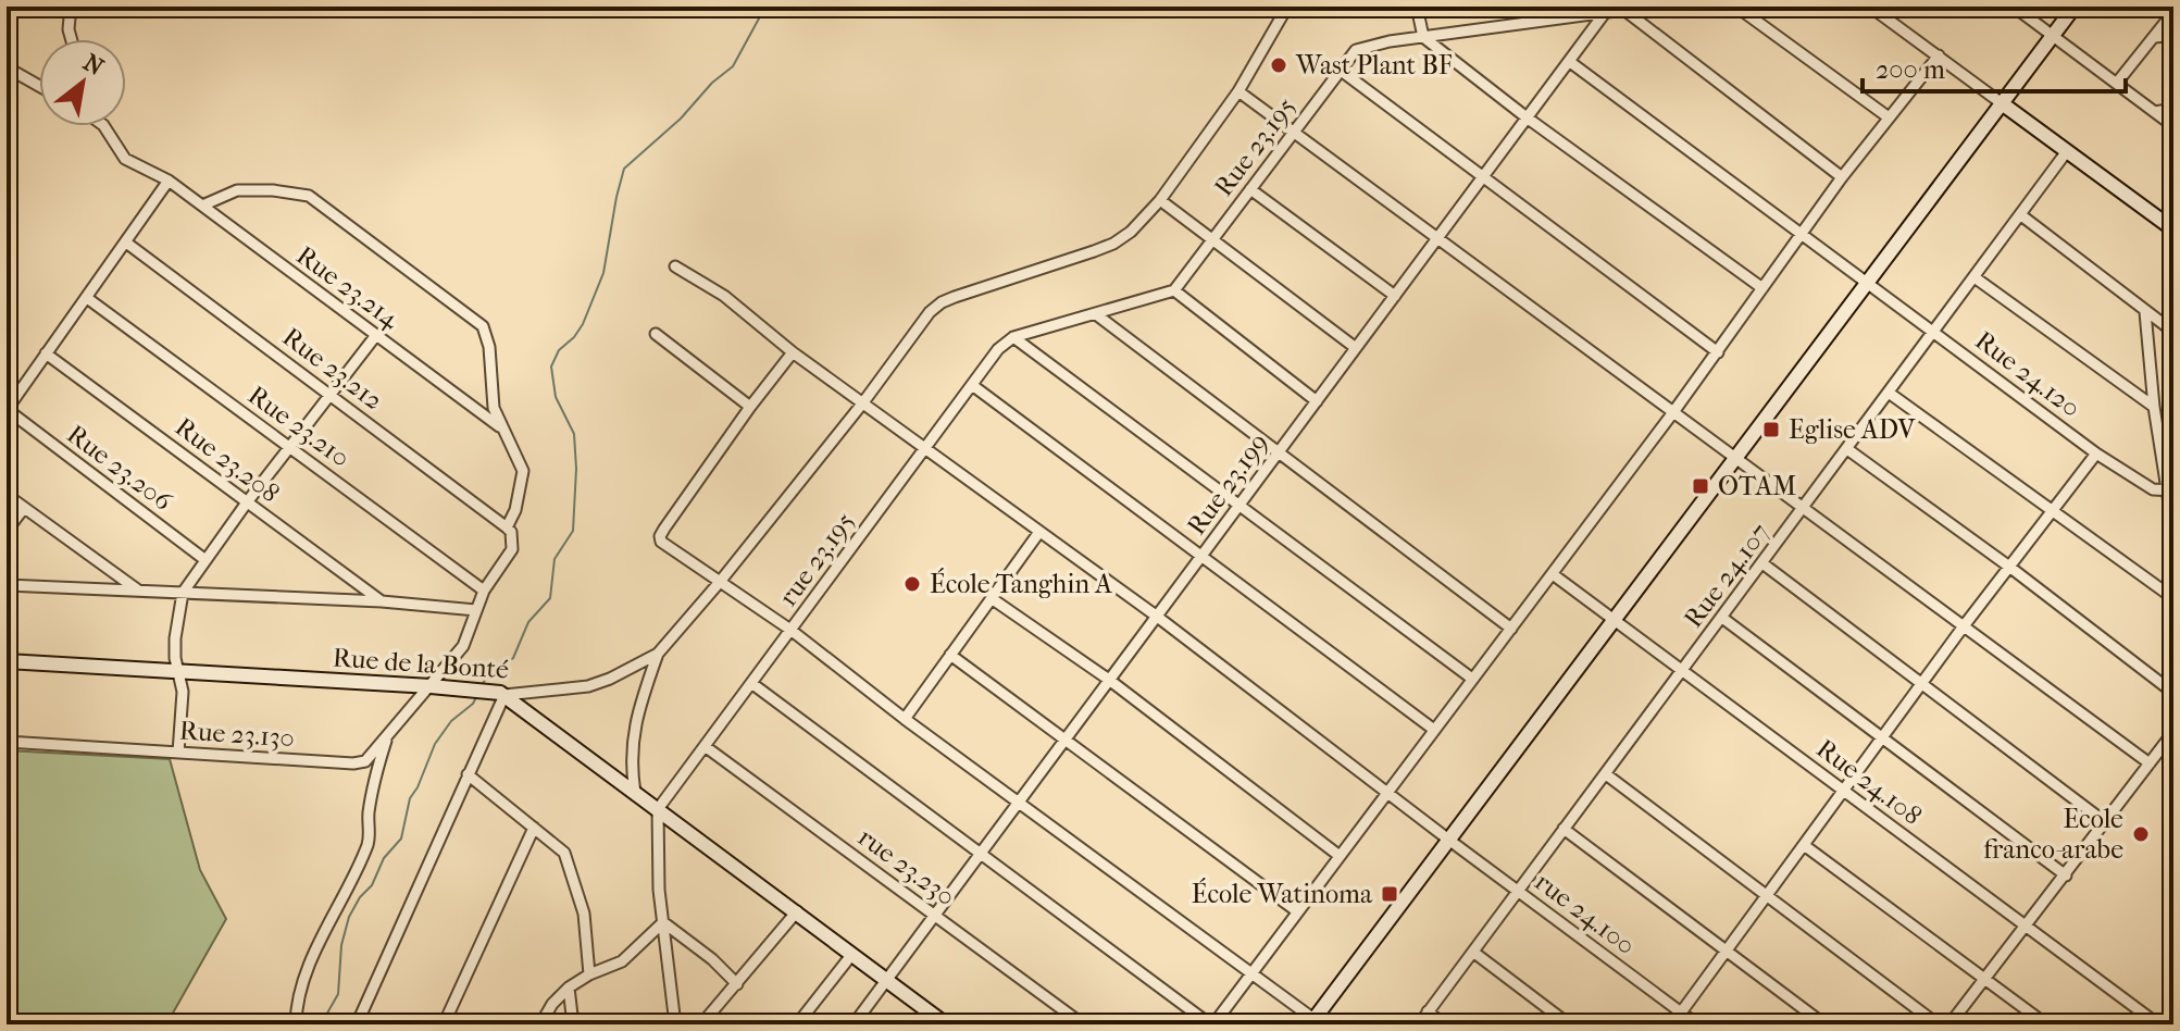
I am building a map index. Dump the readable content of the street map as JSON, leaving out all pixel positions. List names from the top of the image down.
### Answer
{
  "streets": {
    "street": [
      "Rue 23.195",
      "Rue 23.214",
      "Rue 23.212",
      "Rue 24.120",
      "Rue 23.210",
      "Rue 23.208",
      "Rue 23.206",
      "Rue 23.199",
      "rue 23.195",
      "Rue 24.107",
      "Rue de la Bonté",
      "Rue 23.130",
      "Rue 24.108",
      "rue 23.230",
      "rue 24.100"
    ]
  },
  "crossings": [
    ["Rue 23.195", "Rue 23.199"],
    ["Rue 23.214", "Rue 23.130"],
    ["Rue 23.212", "Rue 23.130"],
    ["Rue 24.120", "Rue 23.199"],
    ["Rue 24.120", "Rue 24.107"],
    ["Rue 23.210", "Rue 23.130"],
    ["Rue 23.199", "rue 23.230"],
    ["Rue 23.199", "rue 24.100"],
    ["rue 23.195", "rue 23.230"],
    ["rue 23.195", "rue 24.100"],
    ["Rue 24.107", "Rue 24.108"],
    ["Rue 24.107", "rue 24.100"],
    ["Rue de la Bonté", "Rue 23.130"],
    ["Rue de la Bonté", "rue 24.100"]
  ],
  "places": {
    "other": ["Wast Plant BF", "École Tanghin A", "Ecole franco-arabe"],
    "transit": ["Eglise ADV", "OTAM", "École Watinoma"]
  },
  "scale_bar": "200 m",
  "north": "top right"
}
